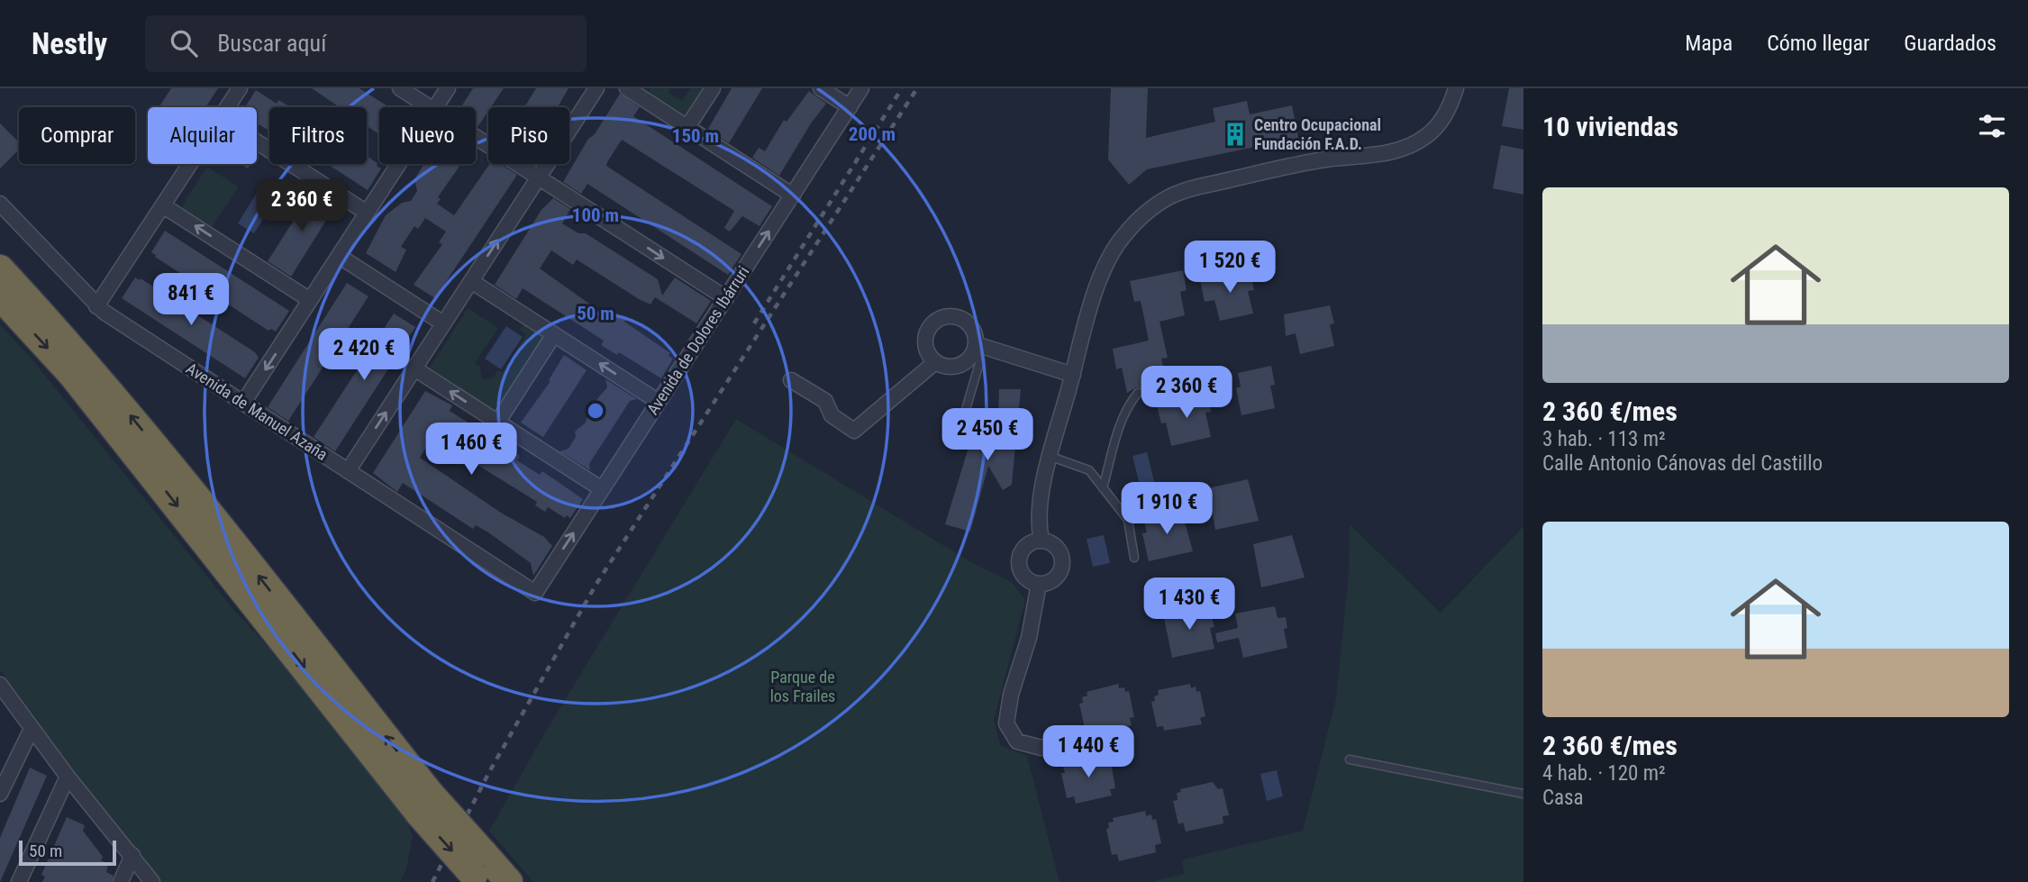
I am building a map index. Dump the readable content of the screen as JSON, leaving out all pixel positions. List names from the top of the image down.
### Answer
{
  "streets": {
    "street": ["Avenida de Dolores Ibárruri", "Avenida de Manuel Azaña"]
  },
  "crossings": [
    ["Avenida de Dolores Ibárruri", "Avenida de Manuel Azaña"]
  ],
  "one_way": ["Avenida de Dolores Ibárruri"],
  "parks": ["Parque de los Frailes"],
  "places": {
    "building": ["Centro Ocupacional Fundación F.A.D."]
  },
  "scale_bar": "50 m",
  "page": {
    "header": "Nestly",
    "search": "Buscar aquí",
    "nav": ["Mapa", "Cómo llegar", "Guardados"],
    "heading": "10 viviendas",
    "chip": [
      "Comprar",
      "Alquilar",
      "Filtros",
      "Nuevo",
      "Piso"
    ],
    "list": [
      {
        "name": "2 360 €/mes",
        "note": "3 hab. · 113 m² · Calle Antonio Cánovas del Castillo"
      },
      {
        "name": "2 360 €/mes",
        "note": "4 hab. · 120 m² · Casa"
      }
    ],
    "price": [
      "2 360 €",
      "1 520 €",
      "841 €",
      "2 420 €",
      "2 360 €",
      "2 450 €",
      "1 460 €",
      "1 910 €",
      "1 430 €",
      "1 440 €"
    ],
    "scale": "50 m"
  },
  "rings": [
    "200 m",
    "150 m",
    "100 m",
    "50 m"
  ]
}
